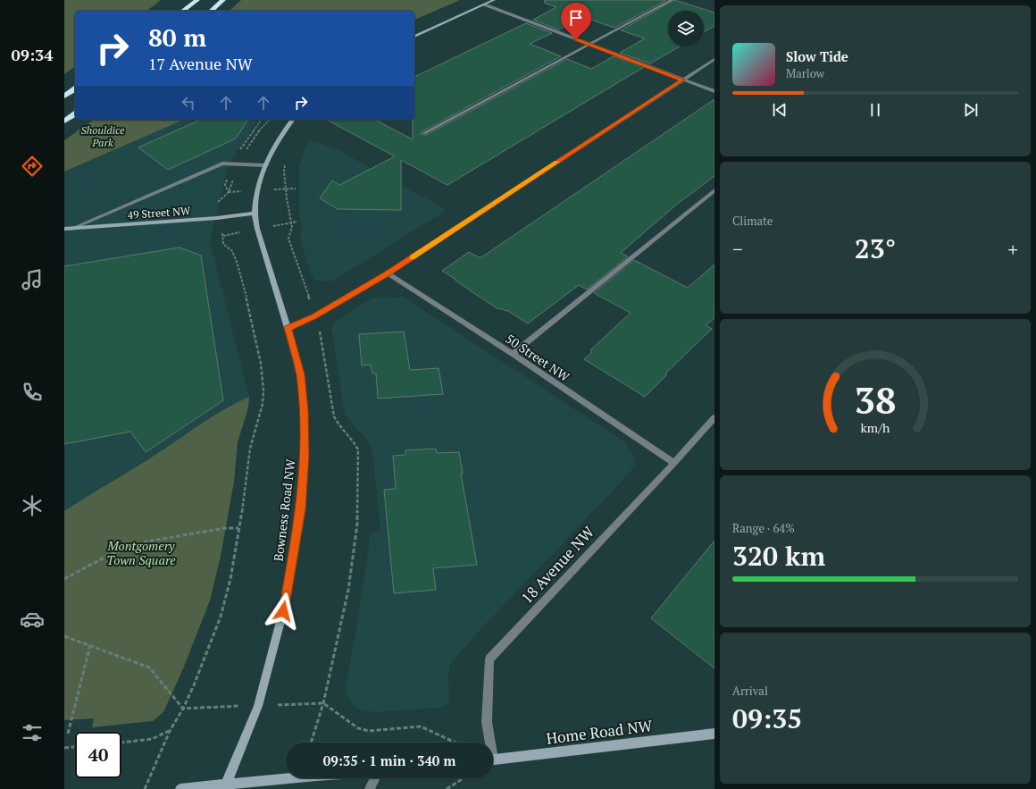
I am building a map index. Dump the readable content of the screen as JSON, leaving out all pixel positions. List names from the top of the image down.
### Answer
{
  "streets": {
    "street": [
      "49 Street NW",
      "50 Street NW",
      "Bowness Road NW",
      "18 Avenue NW",
      "Home Road NW"
    ]
  },
  "crossings": [
    ["49 Street NW", "Bowness Road NW"],
    ["50 Street NW", "18 Avenue NW"]
  ],
  "parks": ["Shouldice Park", "Montgomery Town Square"],
  "page": {
    "tabs": "09:34",
    "turn": ["80 m", "17 Avenue NW"],
    "song": ["Slow Tide", "Marlow"],
    "tile": [
      "Climate",
      ["Range · 64%", "320 km"],
      ["Arrival", "09:35"]
    ],
    "heat": ["−", "23°", "+"],
    "limit": "40",
    "trip": "09:35 · 1 min · 340 m",
    "gauge": ["38", "km/h"]
  }
}
